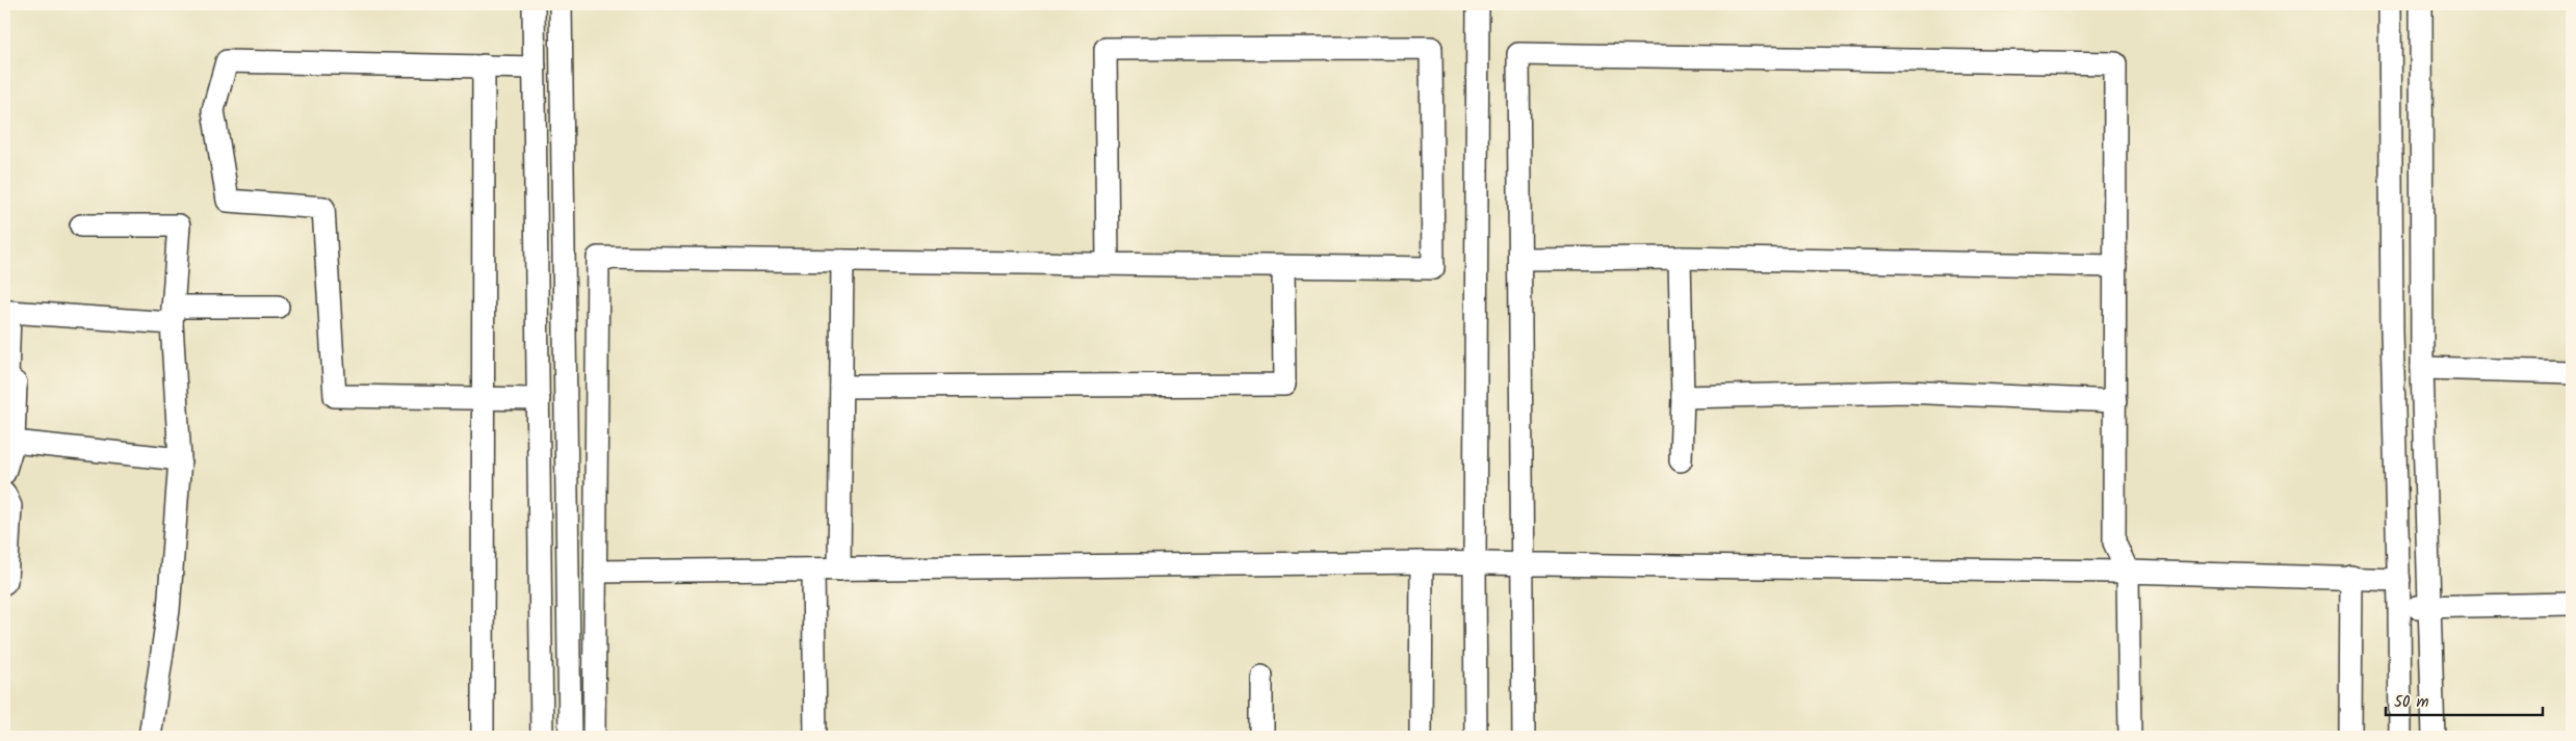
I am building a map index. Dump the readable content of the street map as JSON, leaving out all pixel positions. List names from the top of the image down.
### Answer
{
  "scale_bar": "50 m"
}
